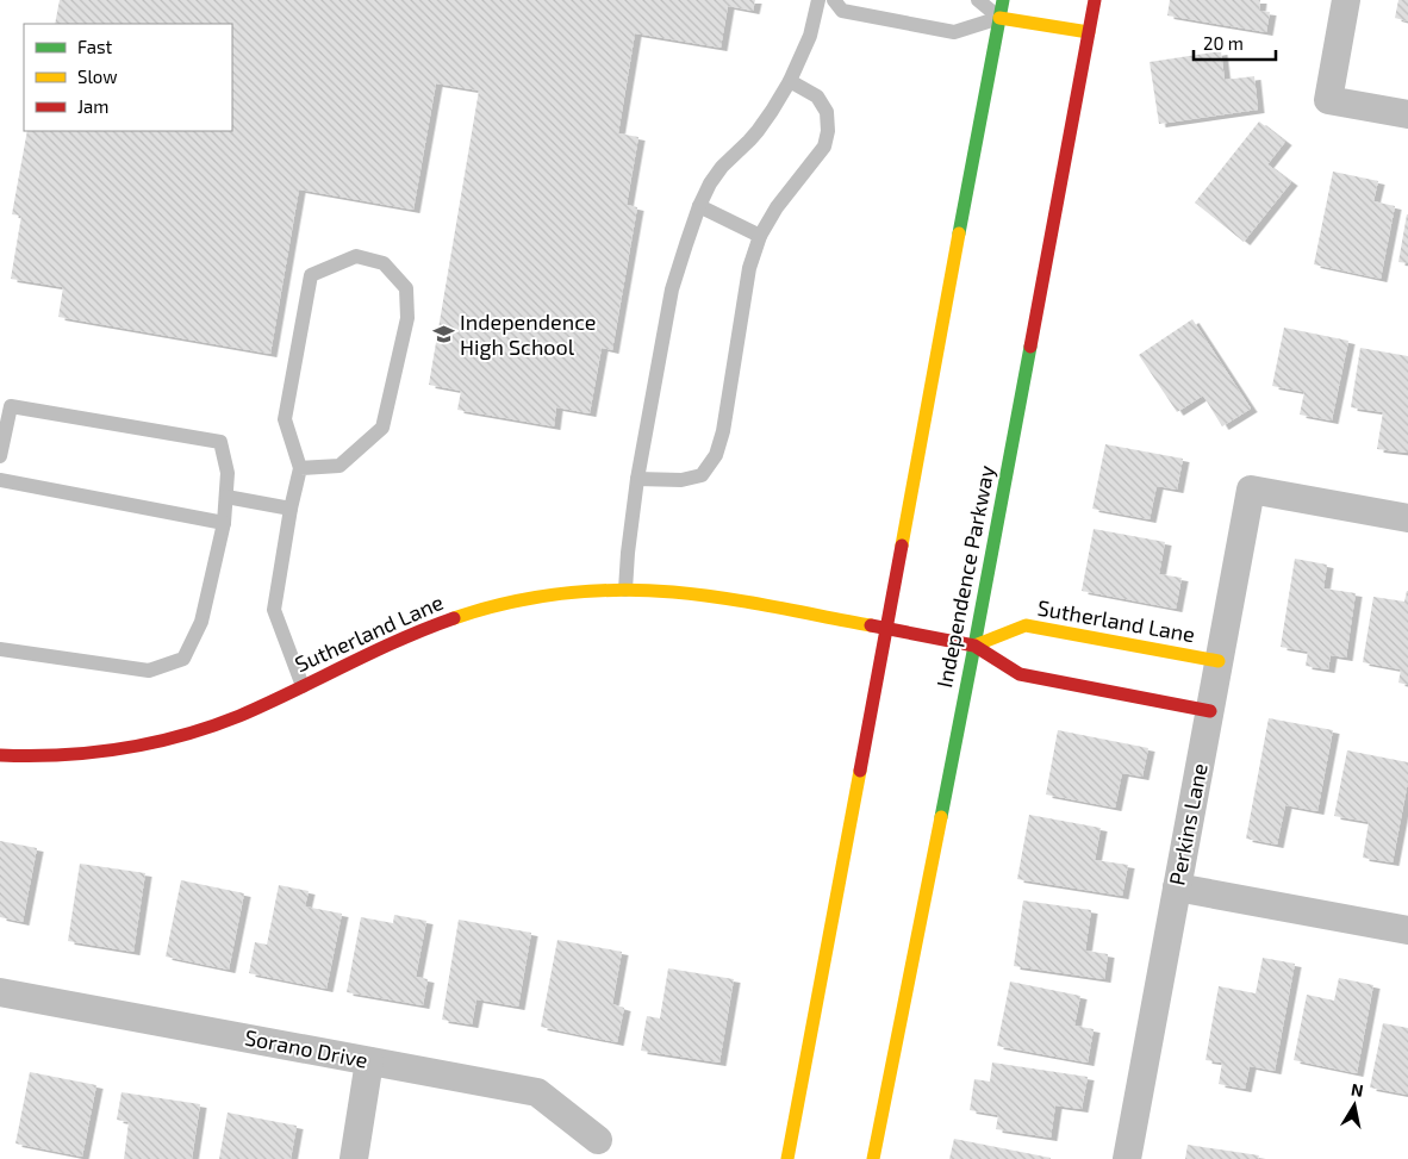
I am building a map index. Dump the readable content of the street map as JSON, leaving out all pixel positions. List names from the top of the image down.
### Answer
{
  "streets": {
    "main road": ["Independence Parkway", "Sutherland Lane"],
    "street": ["Perkins Lane", "Sorano Drive"]
  },
  "crossings": [
    ["Independence Parkway", "Sutherland Lane"],
    ["Sutherland Lane", "Perkins Lane"]
  ],
  "places": {
    "school or university": ["Independence High School"]
  },
  "legend": ["Fast", "Slow", "Jam"],
  "scale_bar": "20 m",
  "north": "top"
}
